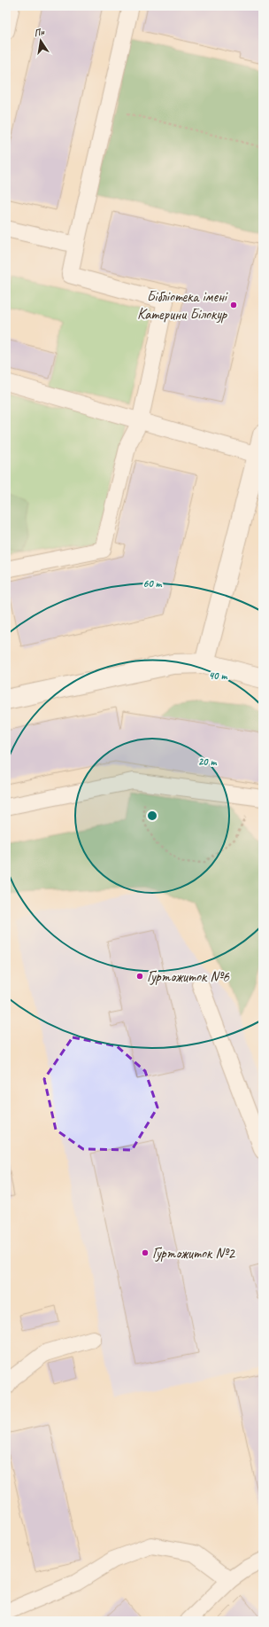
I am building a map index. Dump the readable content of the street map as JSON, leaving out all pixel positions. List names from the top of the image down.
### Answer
{
  "places": ["Бібліотека імені Катерини Білокур", "Гуртожиток №6", "Гуртожиток №2"],
  "north": "top",
  "rings": ["60 m", "40 m", "20 m"]
}
